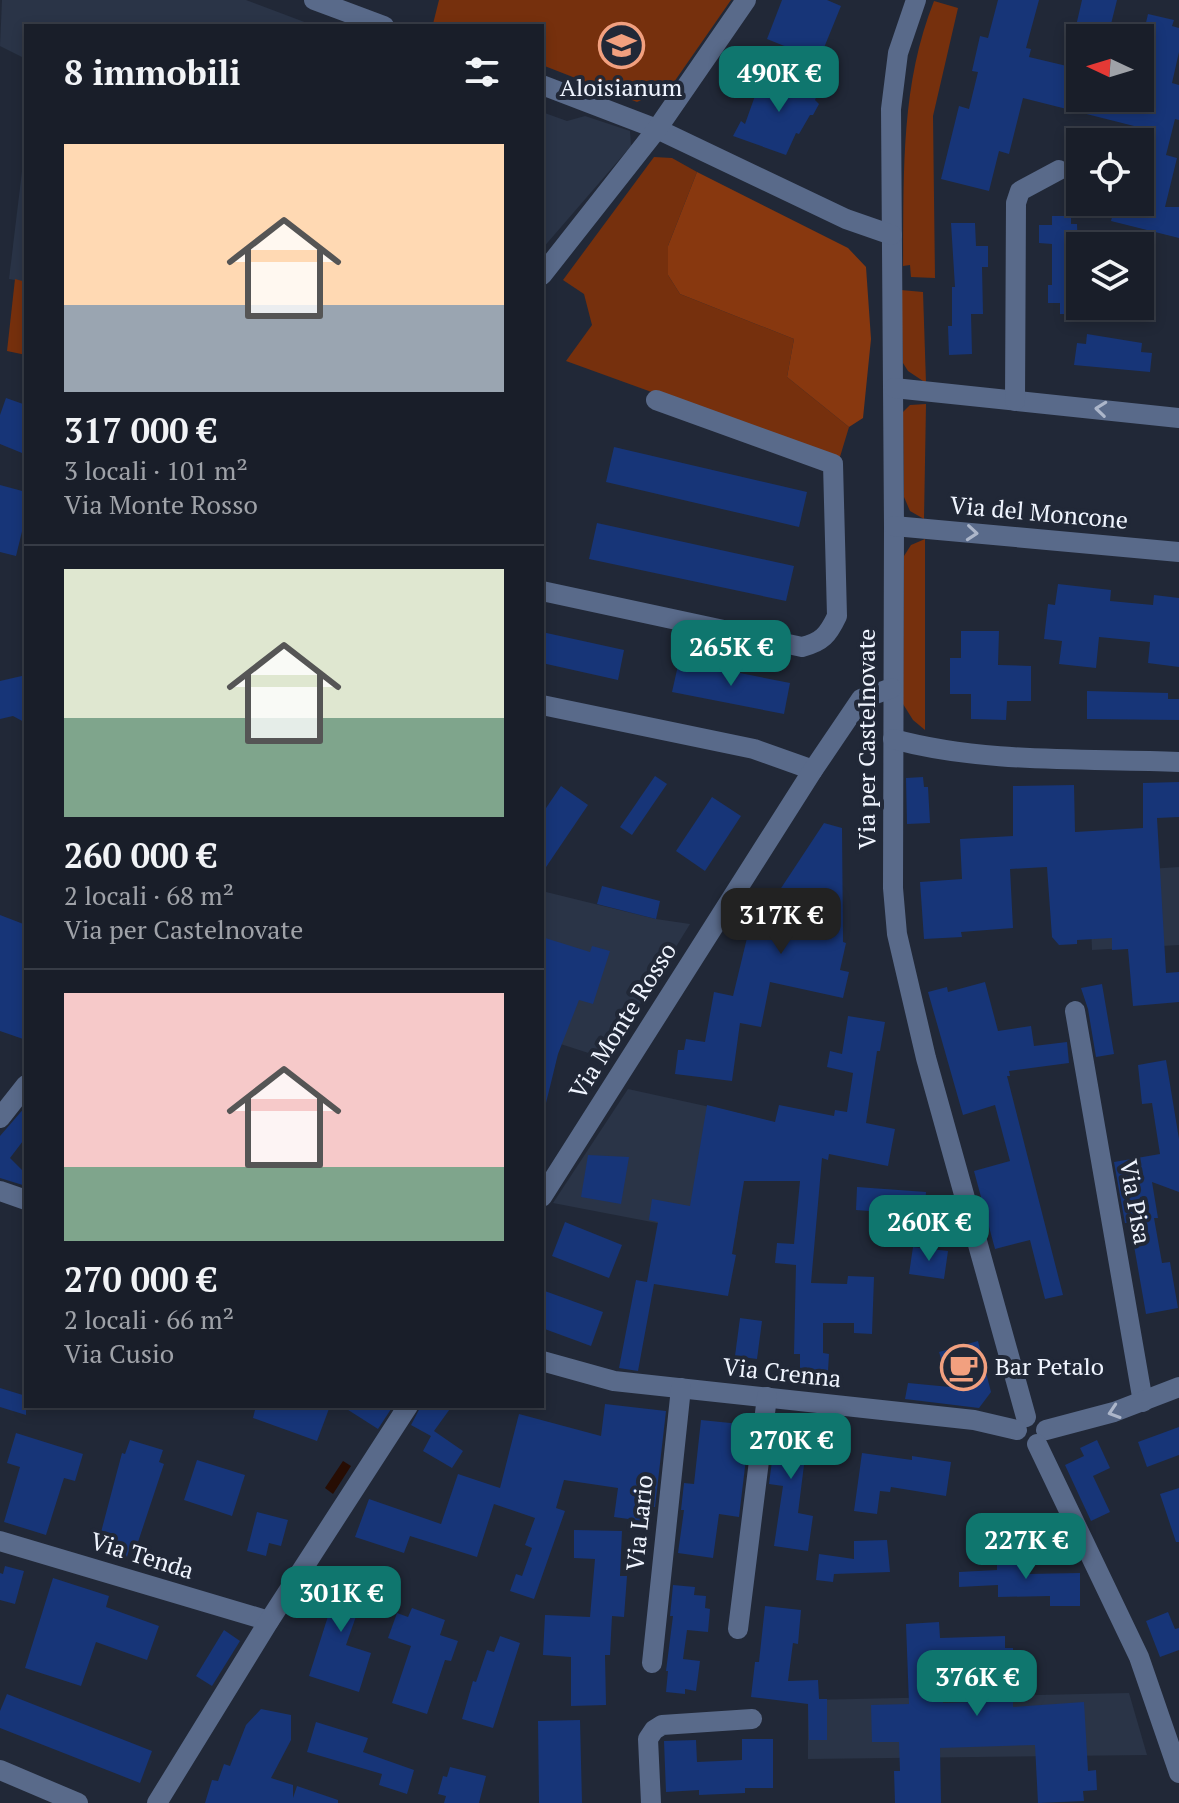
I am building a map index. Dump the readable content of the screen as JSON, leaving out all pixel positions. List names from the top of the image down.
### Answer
{
  "streets": {
    "street": [
      "Via del Moncone",
      "Via per Castelnovate",
      "Via Monte Rosso",
      "Via Pisa",
      "Via Crenna",
      "Via Lario",
      "Via Tenda"
    ]
  },
  "crossings": [
    ["Via del Moncone", "Via per Castelnovate"],
    ["Via per Castelnovate", "Via Monte Rosso"],
    ["Via per Castelnovate", "Via Crenna"],
    ["Via Crenna", "Via Lario"]
  ],
  "places": {
    "school or university": ["Aloisianum"],
    "cafe": ["Bar Petalo"]
  },
  "north": "left",
  "page": {
    "heading": "8 immobili",
    "price": [
      "490K €",
      "265K €",
      "317K €",
      "260K €",
      "270K €",
      "227K €",
      "301K €",
      "376K €"
    ],
    "list": [
      {
        "name": "317 000 €",
        "note": "3 locali · 101 m² · Via Monte Rosso"
      },
      {
        "name": "260 000 €",
        "note": "2 locali · 68 m² · Via per Castelnovate"
      },
      {
        "name": "270 000 €",
        "note": "2 locali · 66 m² · Via Cusio"
      }
    ]
  }
}
